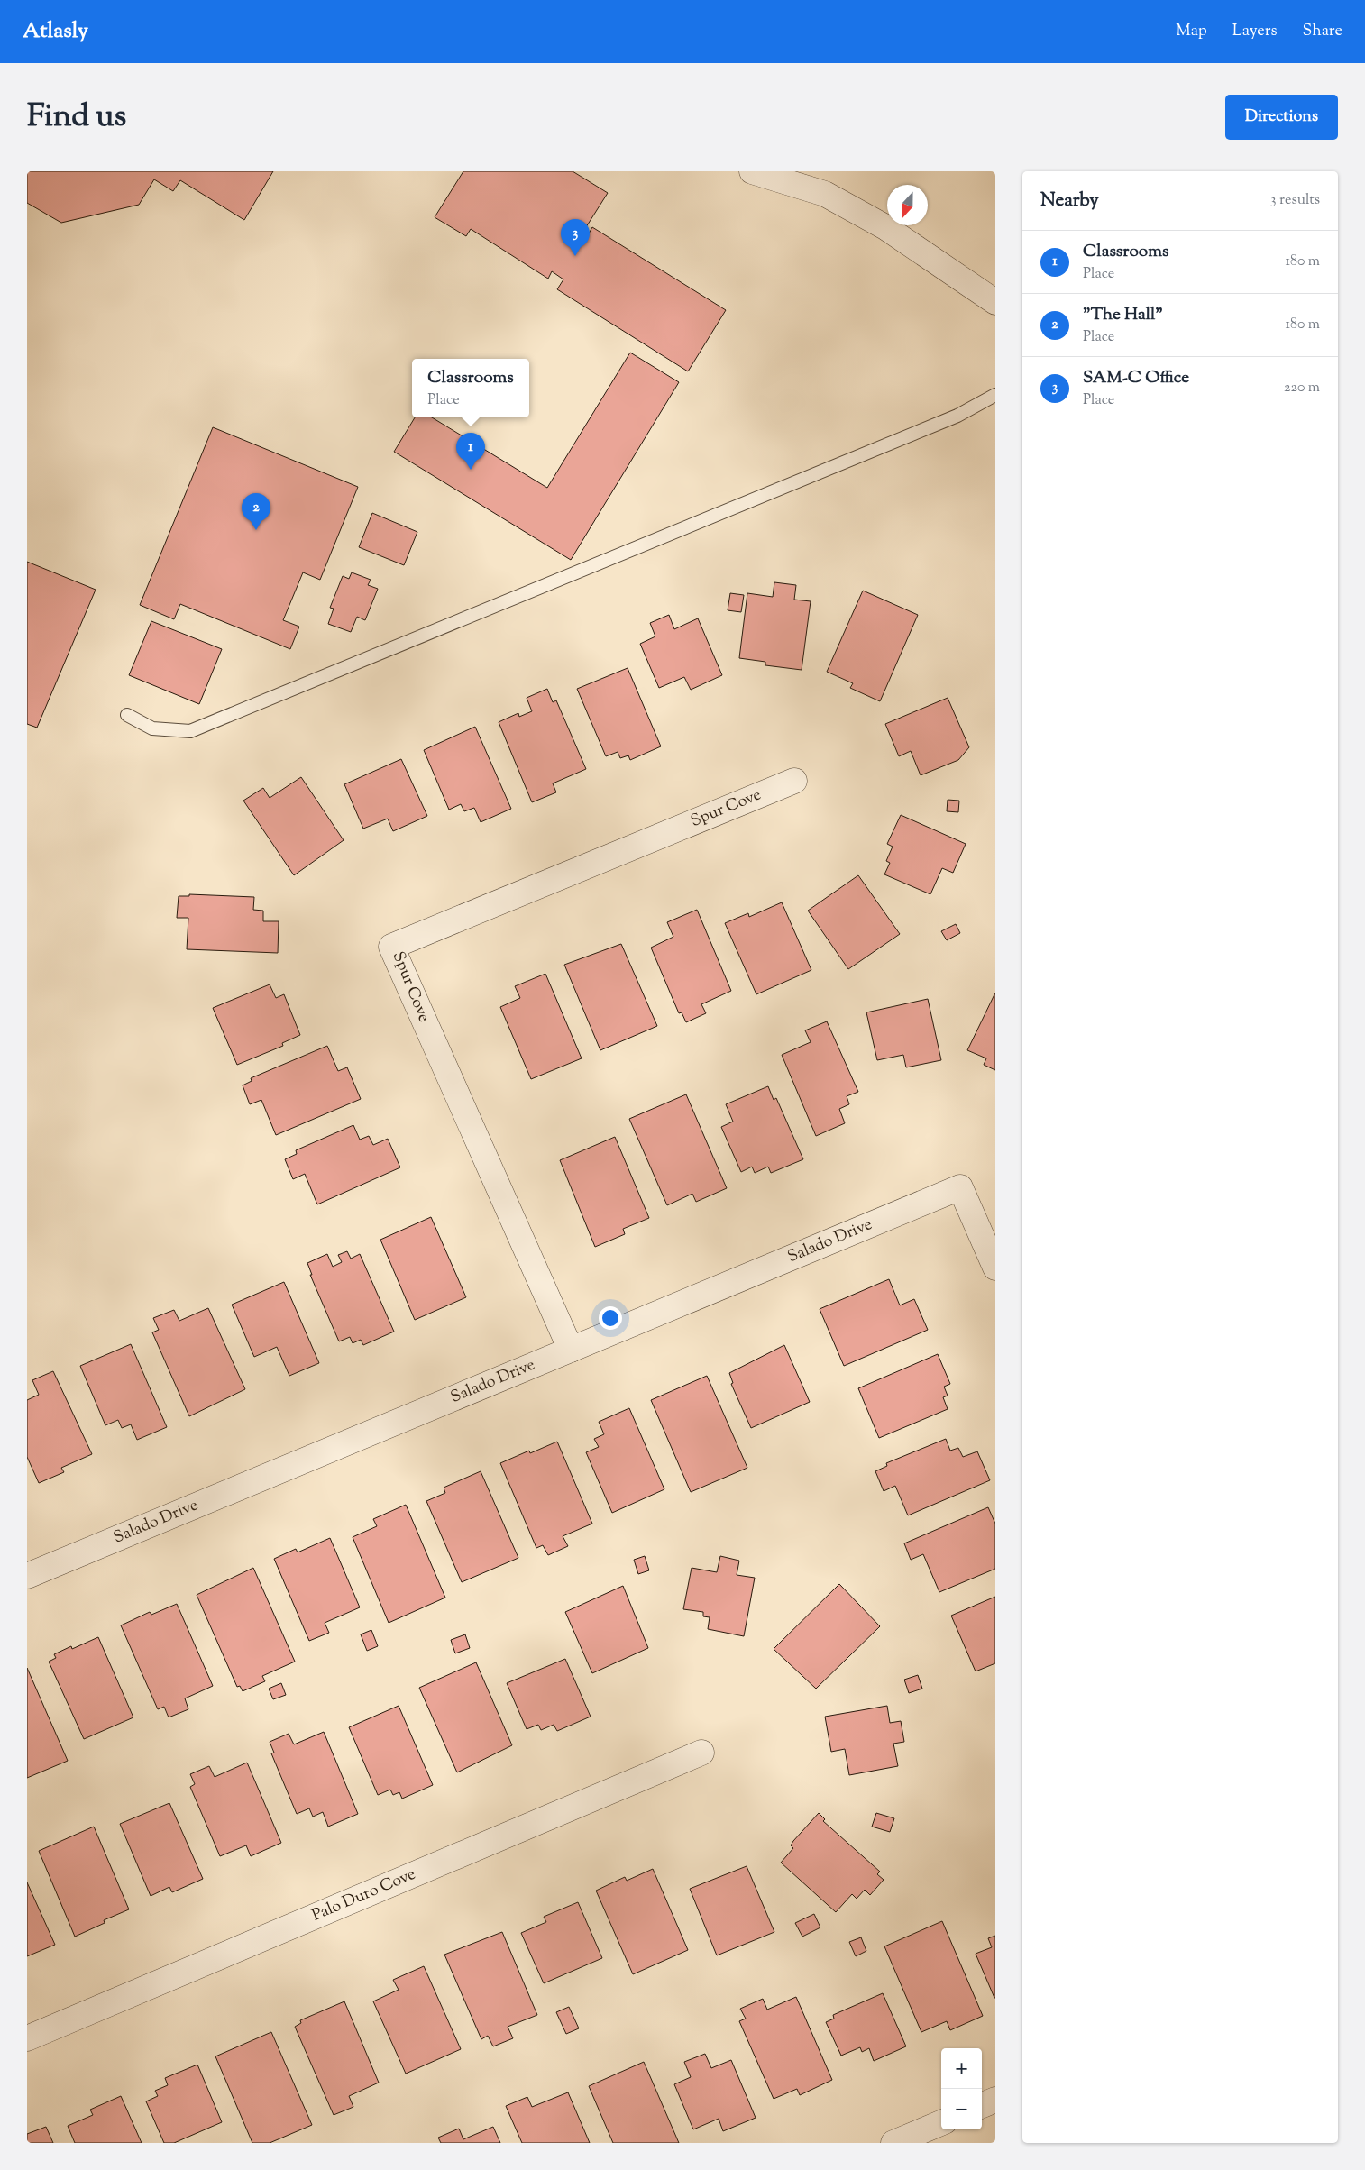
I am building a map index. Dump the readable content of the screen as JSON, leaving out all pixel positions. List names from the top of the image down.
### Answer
{
  "streets": {
    "street": ["Spur Cove", "Salado Drive", "Palo Duro Cove"]
  },
  "crossings": [
    ["Spur Cove", "Salado Drive"]
  ],
  "north": "bottom",
  "page": {
    "header": "Atlasly",
    "nav": ["Map", "Layers", "Share"],
    "title": "Find us",
    "buttons": "Directions",
    "heading": ["Nearby", "3 results"],
    "pins": ["3", "1", "2"],
    "list": [
      {
        "mark": "1",
        "name": "Classrooms",
        "note": "Place",
        "value": "180 m"
      },
      {
        "mark": "2",
        "name": "\"The Hall\"",
        "note": "Place",
        "value": "180 m"
      },
      {
        "mark": "3",
        "name": "SAM-C Office",
        "note": "Place",
        "value": "220 m"
      }
    ],
    "popup": ["Classrooms", "Place"],
    "map_buttons": ["+", "−"]
  }
}
